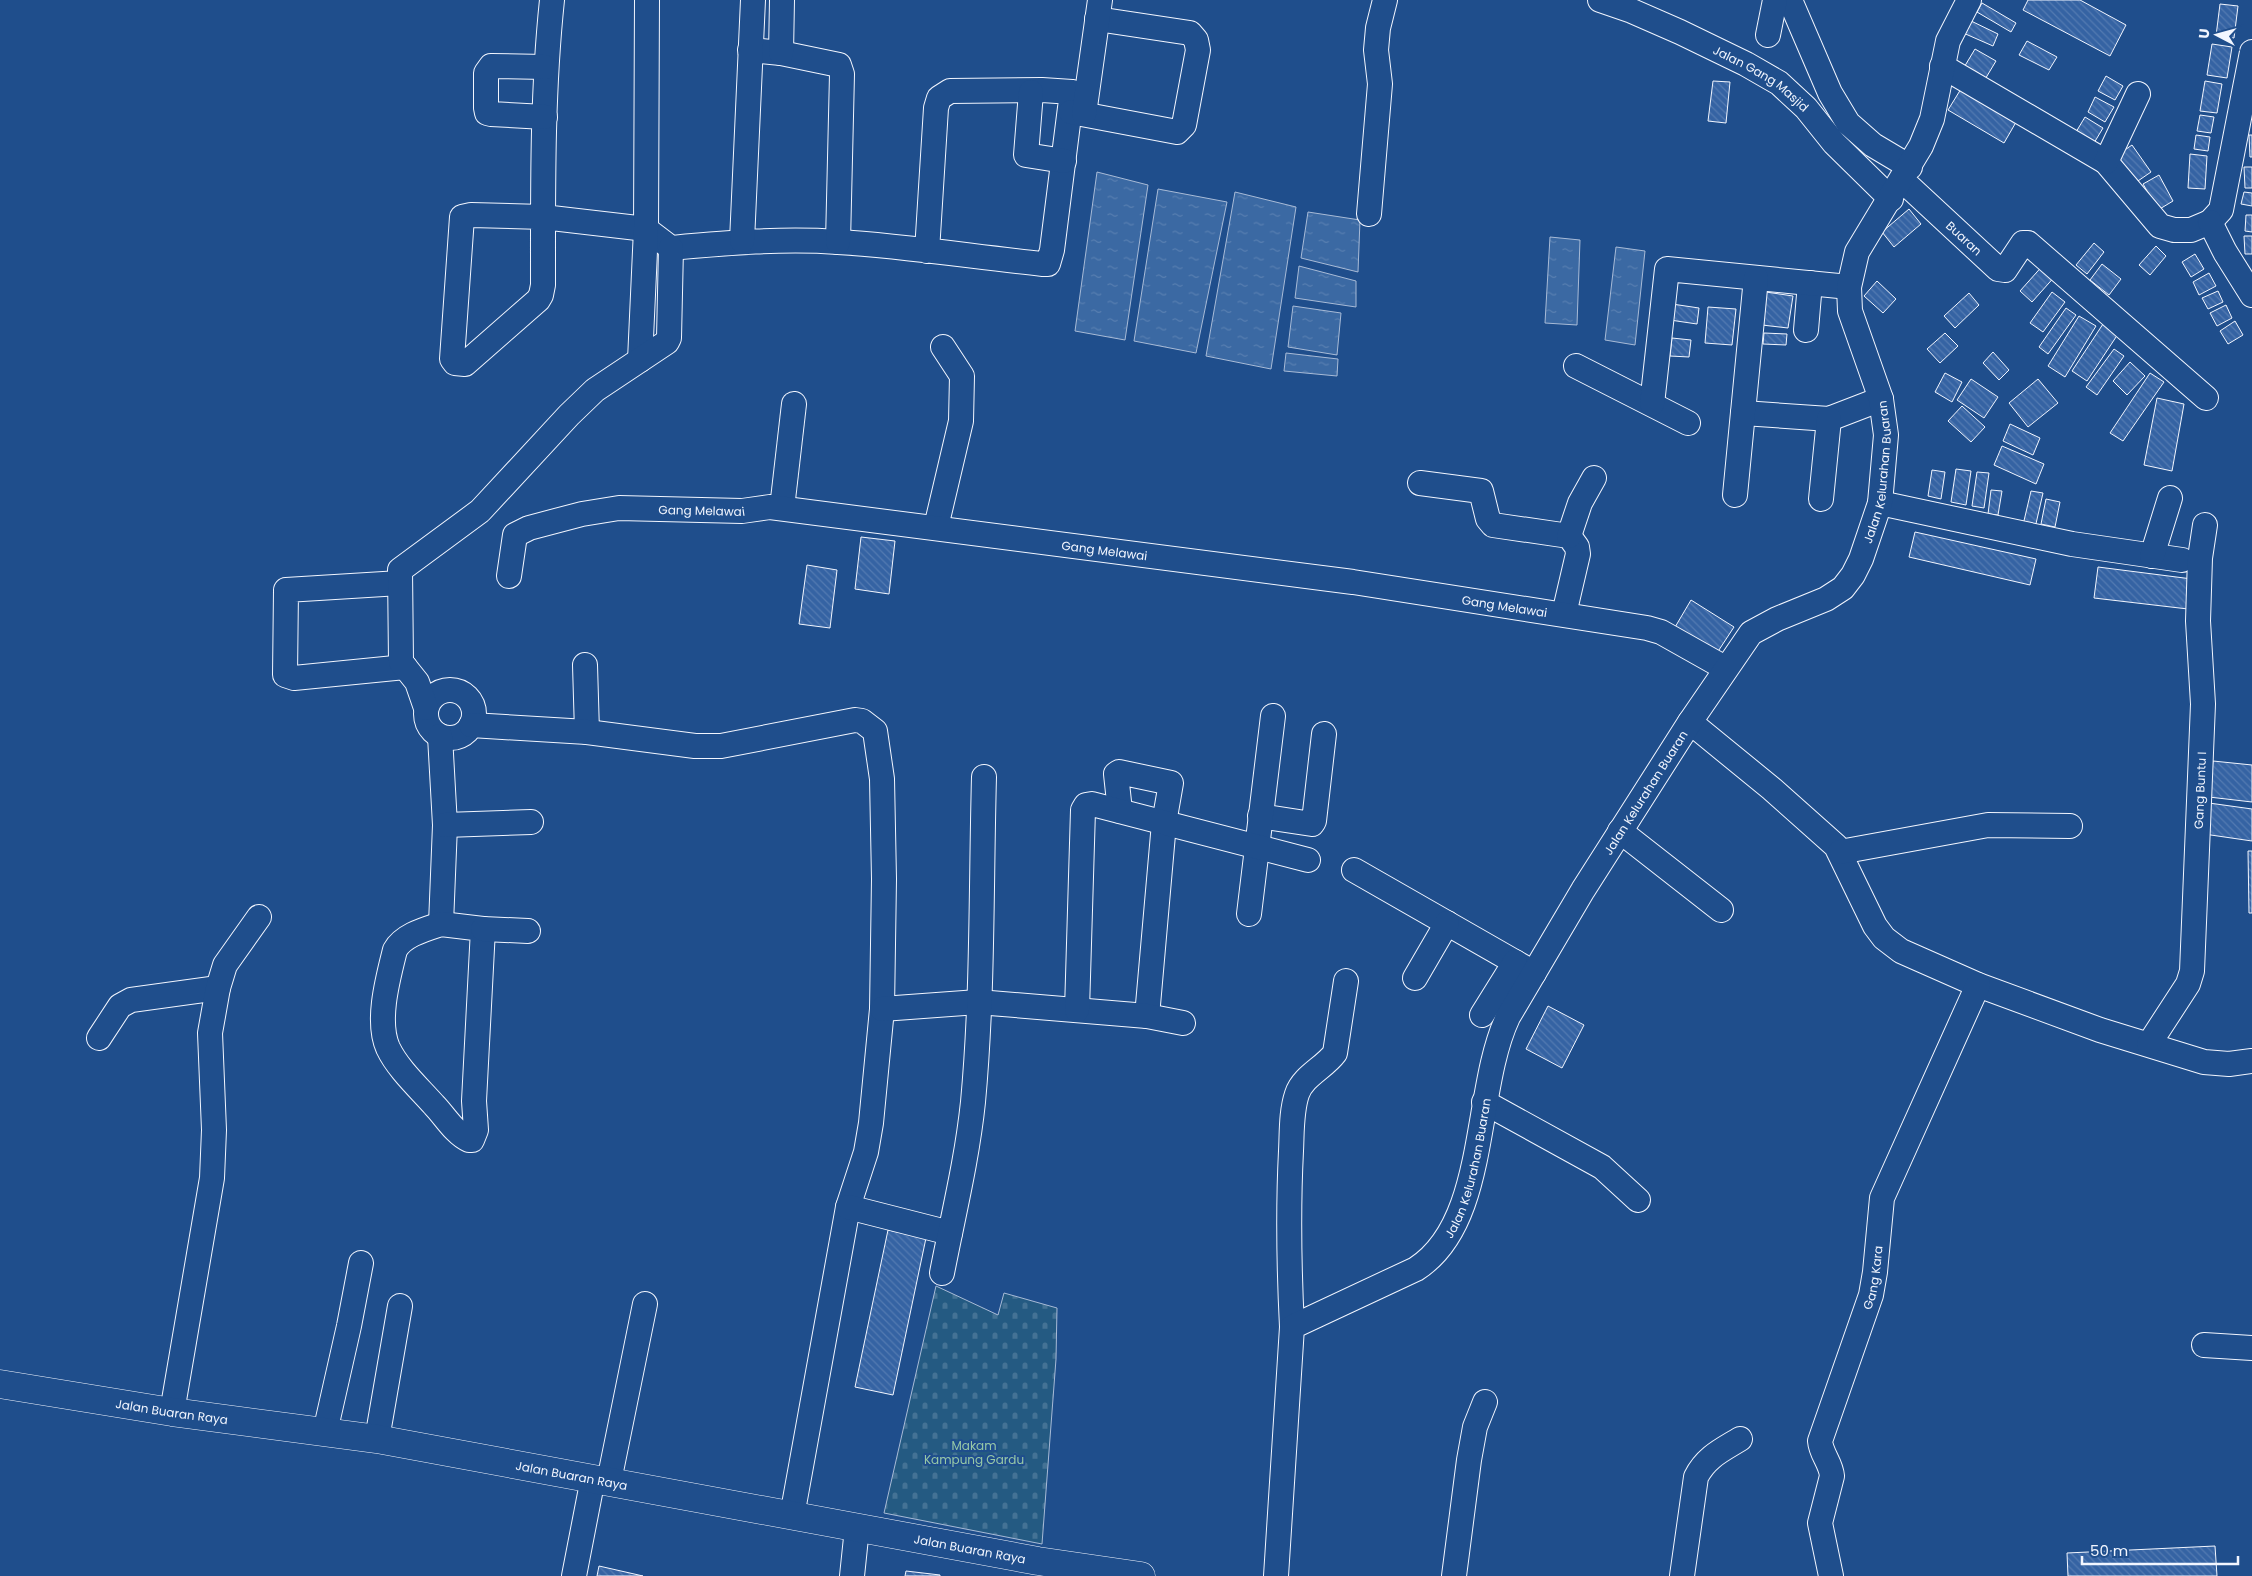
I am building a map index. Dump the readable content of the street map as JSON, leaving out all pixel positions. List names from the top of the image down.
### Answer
{
  "streets": {
    "main road": ["Jalan Buaran Raya"],
    "street": [
      "Jalan Gang Masjid",
      "Buaran",
      "Jalan Kelurahan Buaran",
      "Gang Melawai",
      "Gang Buntu I",
      "Gang Kara"
    ]
  },
  "crossings": [
    ["Jalan Gang Masjid", "Buaran"],
    ["Jalan Gang Masjid", "Jalan Kelurahan Buaran"],
    ["Buaran", "Jalan Kelurahan Buaran"],
    ["Jalan Kelurahan Buaran", "Gang Melawai"]
  ],
  "parks": ["Makam Kampung Gardu"],
  "scale_bar": "50 m",
  "north": "left"
}
